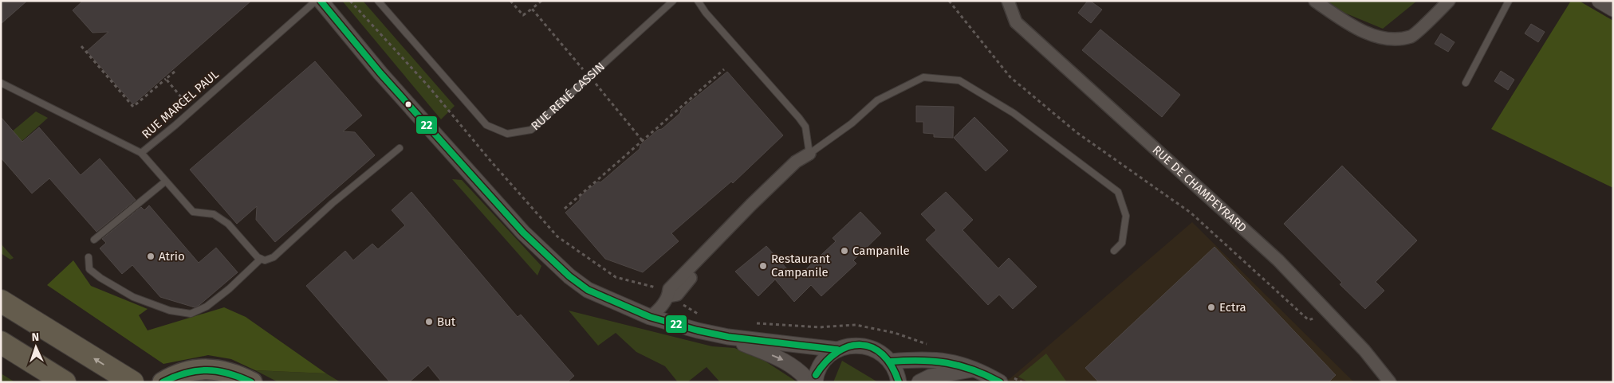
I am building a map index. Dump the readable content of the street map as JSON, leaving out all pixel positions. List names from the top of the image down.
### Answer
{
  "streets": {
    "street": ["RUE DE CHAMPEYRARD"],
    "lane": ["RUE RENÉ CASSIN", "RUE MARCEL PAUL"]
  },
  "places": [
    "Campanile",
    "Atrio",
    "Restaurant Campanile",
    "Ectra",
    "But"
  ],
  "lines": ["transit line 22"],
  "north": "top"
}
